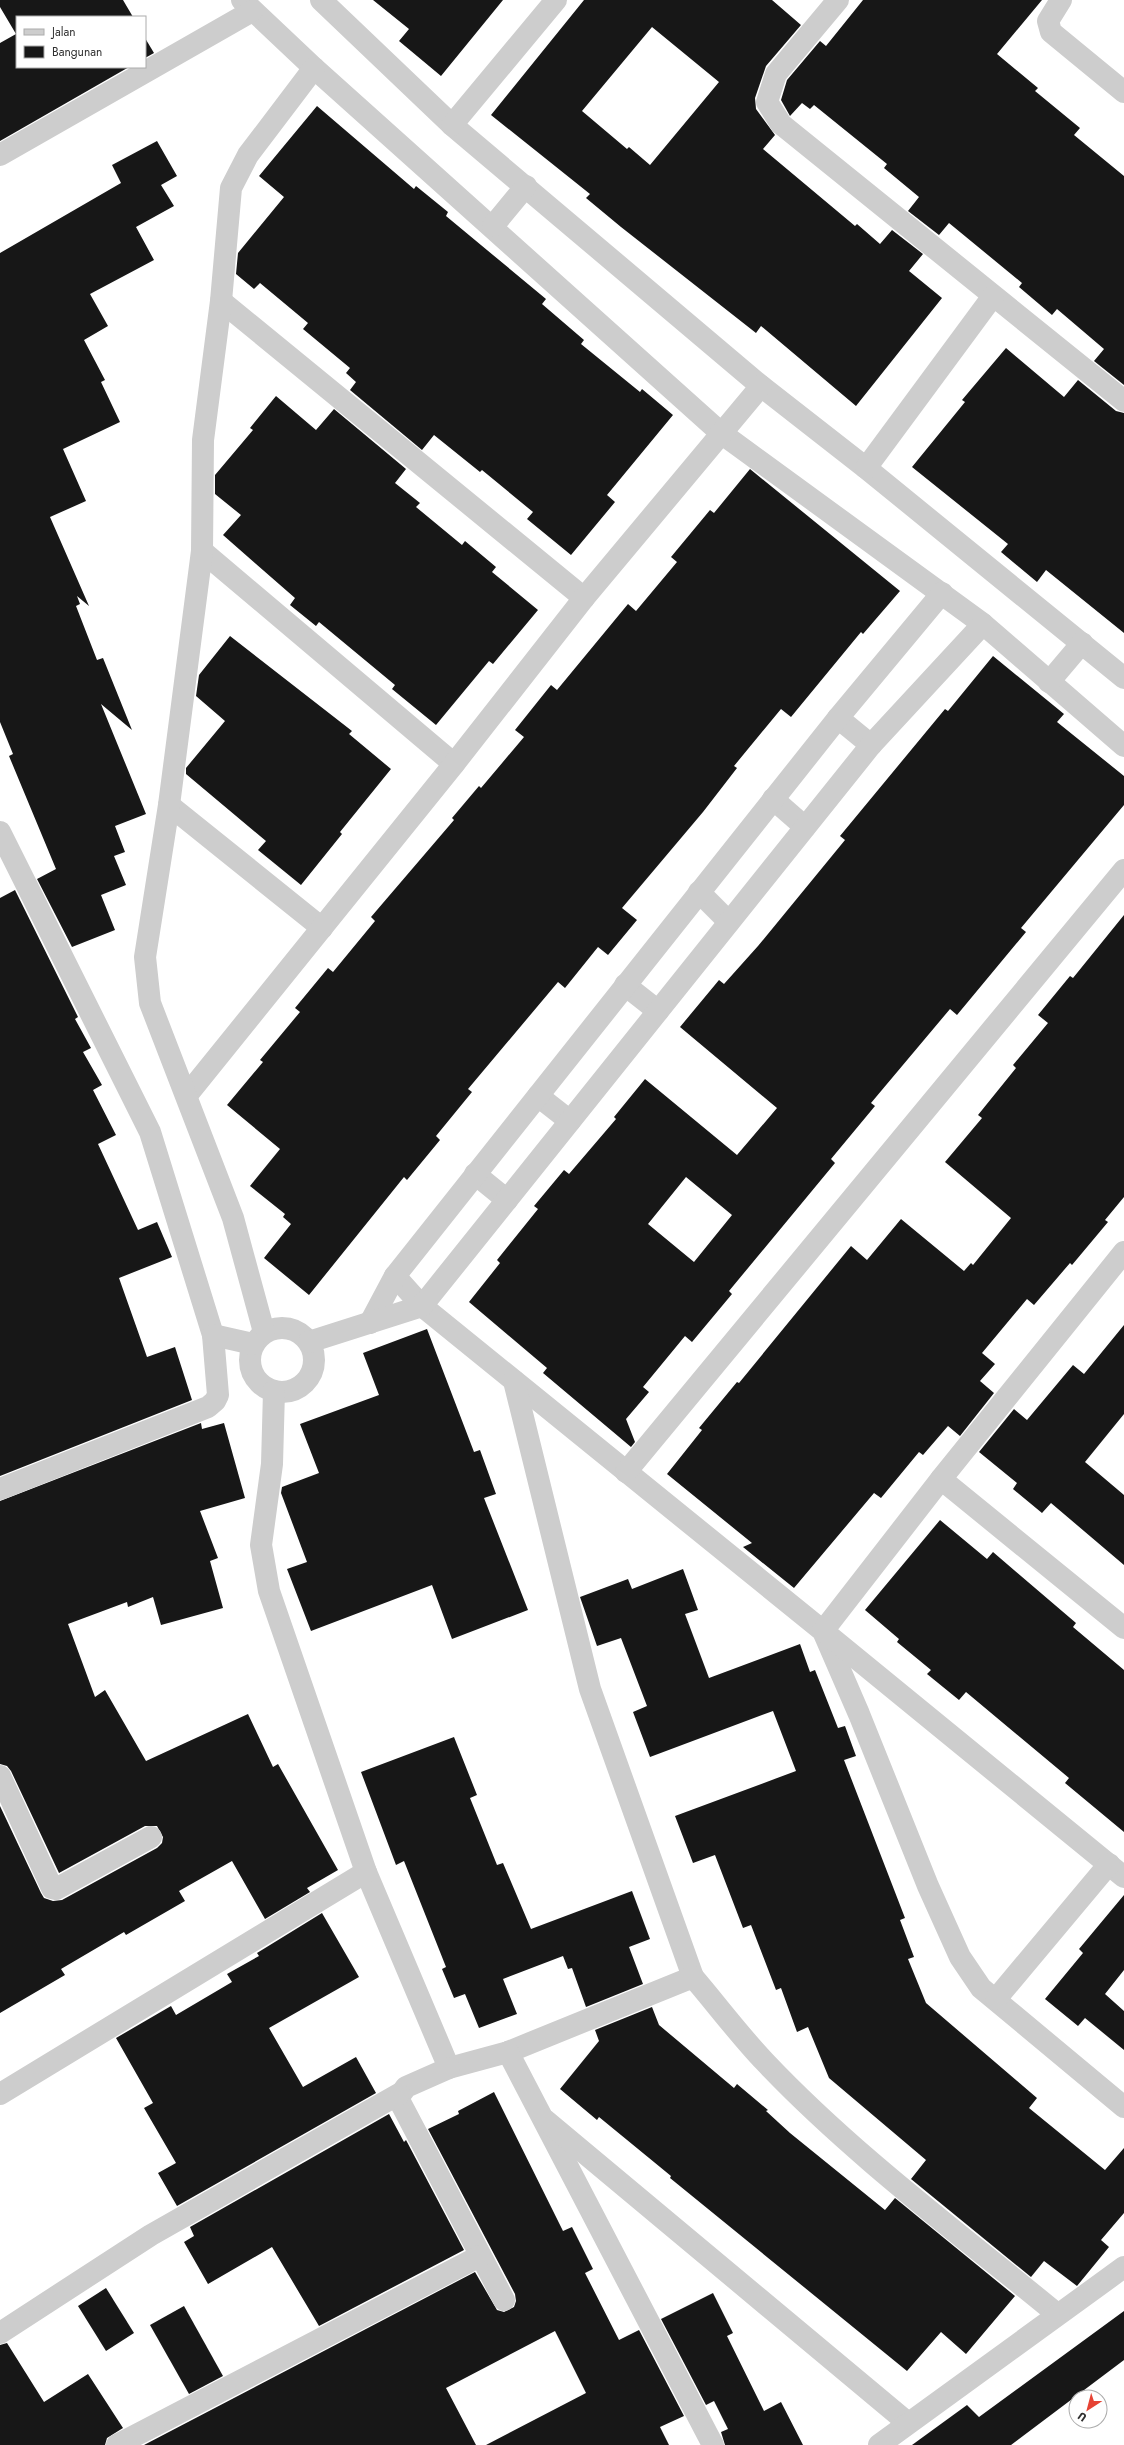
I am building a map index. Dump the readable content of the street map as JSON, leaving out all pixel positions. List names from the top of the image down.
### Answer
{
  "legend": ["Jalan", "Bangunan"],
  "north": "bottom left"
}
